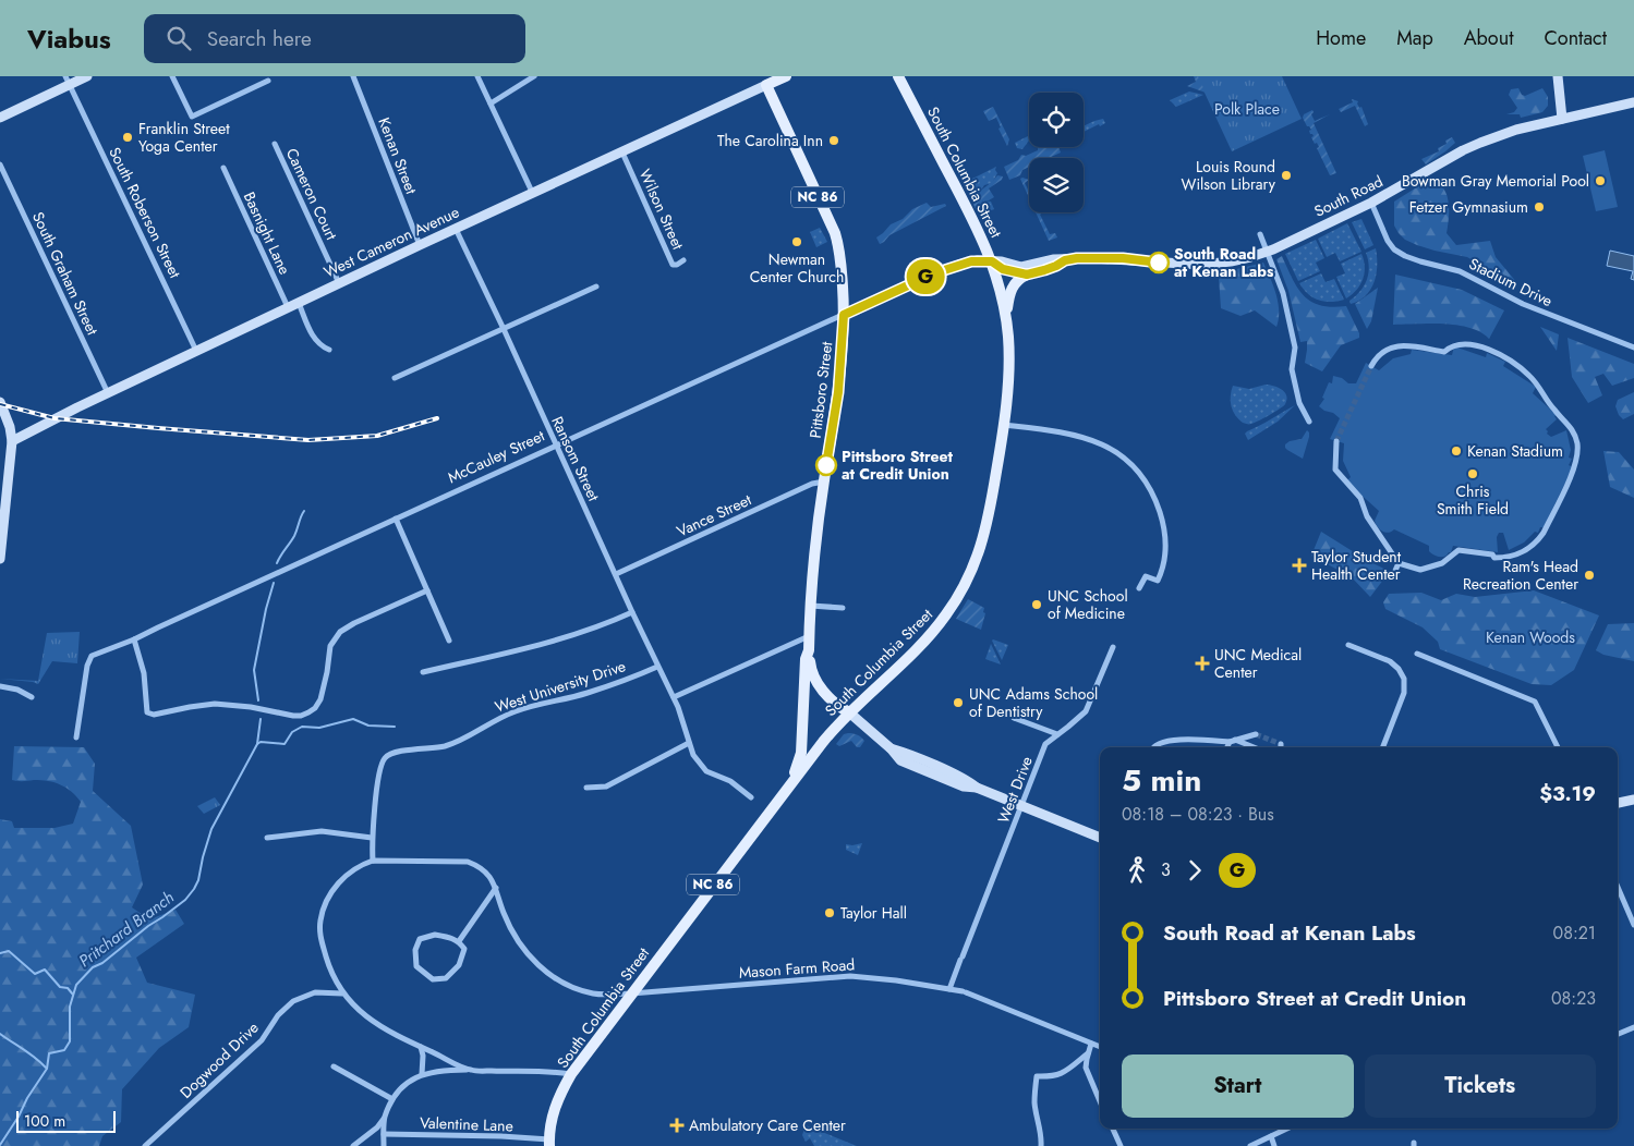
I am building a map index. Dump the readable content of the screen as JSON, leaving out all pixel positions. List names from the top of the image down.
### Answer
{
  "streets": {
    "main road": [
      "South Columbia Street",
      "NC 86",
      "West Cameron Avenue",
      "Pittsboro Street"
    ],
    "street": [
      "Kenan Street",
      "Cameron Court",
      "South Road",
      "Wilson Street",
      "South Roberson Street",
      "Basnight Lane",
      "South Graham Street",
      "Stadium Drive",
      "McCauley Street",
      "Ransom Street",
      "Vance Street",
      "West University Drive",
      "West Drive",
      "Mason Farm Road",
      "Dogwood Drive",
      "Valentine Lane"
    ]
  },
  "crossings": [
    ["Kenan Street", "West Cameron Avenue"],
    ["South Columbia Street", "South Road"],
    ["South Columbia Street", "Pittsboro Street"],
    ["South Columbia Street", "McCauley Street"],
    ["South Columbia Street", "Mason Farm Road"],
    ["South Columbia Street", "Valentine Lane"],
    ["Cameron Court", "West Cameron Avenue"],
    ["South Road", "Stadium Drive"],
    ["South Road", "McCauley Street"],
    ["Wilson Street", "West Cameron Avenue"],
    ["South Roberson Street", "West Cameron Avenue"],
    ["Basnight Lane", "West Cameron Avenue"],
    ["West Cameron Avenue", "South Graham Street"],
    ["West Cameron Avenue", "Pittsboro Street"],
    ["West Cameron Avenue", "Ransom Street"],
    ["Pittsboro Street", "McCauley Street"],
    ["Pittsboro Street", "Vance Street"],
    ["McCauley Street", "Ransom Street"],
    ["Ransom Street", "Vance Street"],
    ["Ransom Street", "West University Drive"],
    ["West Drive", "Mason Farm Road"]
  ],
  "water": ["Pritchard Branch"],
  "parks": ["Polk Place", "Kenan Woods"],
  "places": {
    "other": [
      "Franklin Street Yoga Center",
      "The Carolina Inn",
      "Louis Round Wilson Library",
      "Bowman Gray Memorial Pool",
      "Fetzer Gymnasium",
      "Newman Center Church",
      "South Road at Kenan Labs",
      "Kenan Stadium",
      "Pittsboro Street at Credit Union",
      "Chris Smith Field",
      "Ram's Head Recreation Center",
      "UNC School of Medicine",
      "UNC Adams School of Dentistry",
      "Taylor Hall"
    ],
    "health": ["Taylor Student Health Center", "UNC Medical Center", "Ambulatory Care Center"]
  },
  "lines": ["bus line G"],
  "scale_bar": "100 m",
  "page": {
    "header": "Viabus",
    "search": "Search here",
    "nav": [
      "Home",
      "Map",
      "About",
      "Contact"
    ],
    "on_map": "G",
    "heading": ["5 min", "08:18 – 08:23 · Bus", "$3.19"],
    "legs": ["3", "G"],
    "list": [
      {
        "name": "South Road at Kenan Labs",
        "value": "08:21"
      },
      {
        "name": "Pittsboro Street at Credit Union",
        "value": "08:23"
      }
    ],
    "buttons": ["Start", "Tickets"],
    "scale": "100 m"
  }
}
